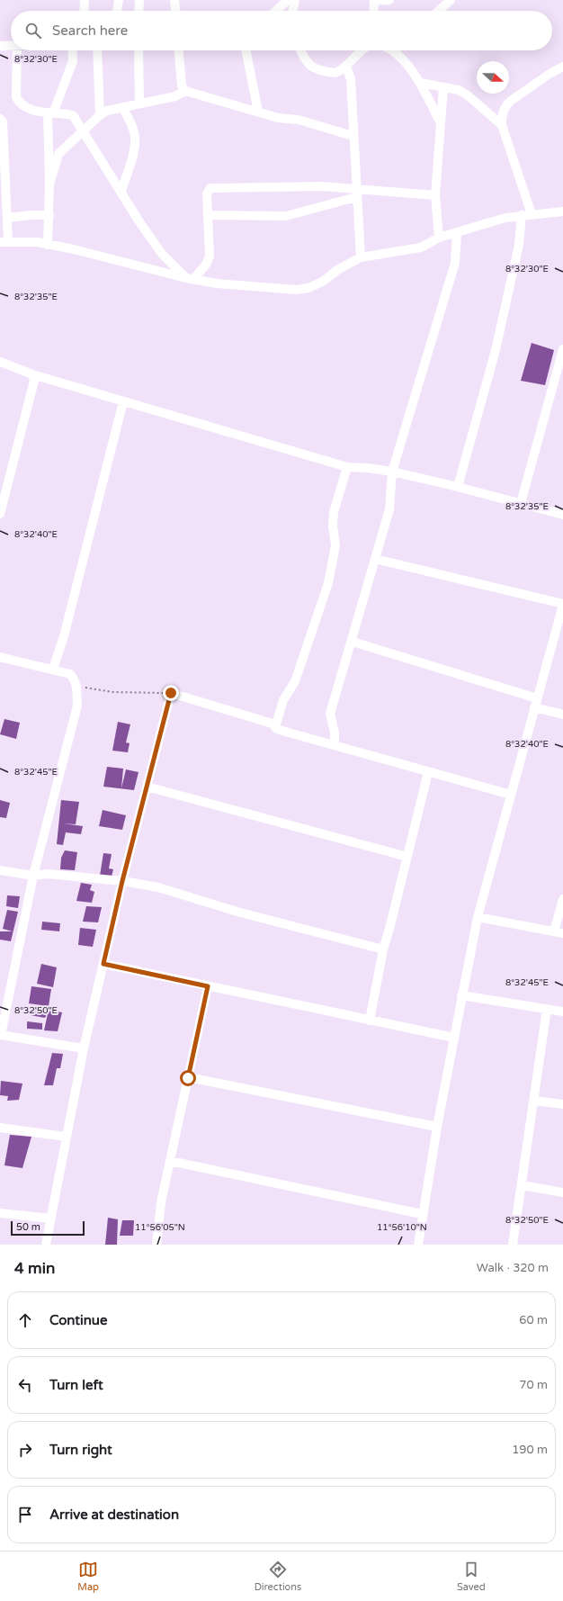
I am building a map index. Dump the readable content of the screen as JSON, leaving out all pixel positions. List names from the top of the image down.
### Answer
{
  "scale_bar": "50 m",
  "north": "right",
  "page": {
    "search": "Search here",
    "scale": "50 m",
    "heading": ["4 min", "Walk · 320 m"],
    "list": [
      ["Continue", "60 m"],
      ["Turn left", "70 m"],
      ["Turn right", "190 m"],
      "Arrive at destination"
    ],
    "nav": ["Map", "Directions", "Saved"]
  },
  "coordinates": [
    "8°32'30\"E",
    "8°32'35\"E",
    "8°32'40\"E",
    "8°32'45\"E",
    "8°32'50\"E",
    "11°56'05\"N",
    "11°56'10\"N"
  ]
}
